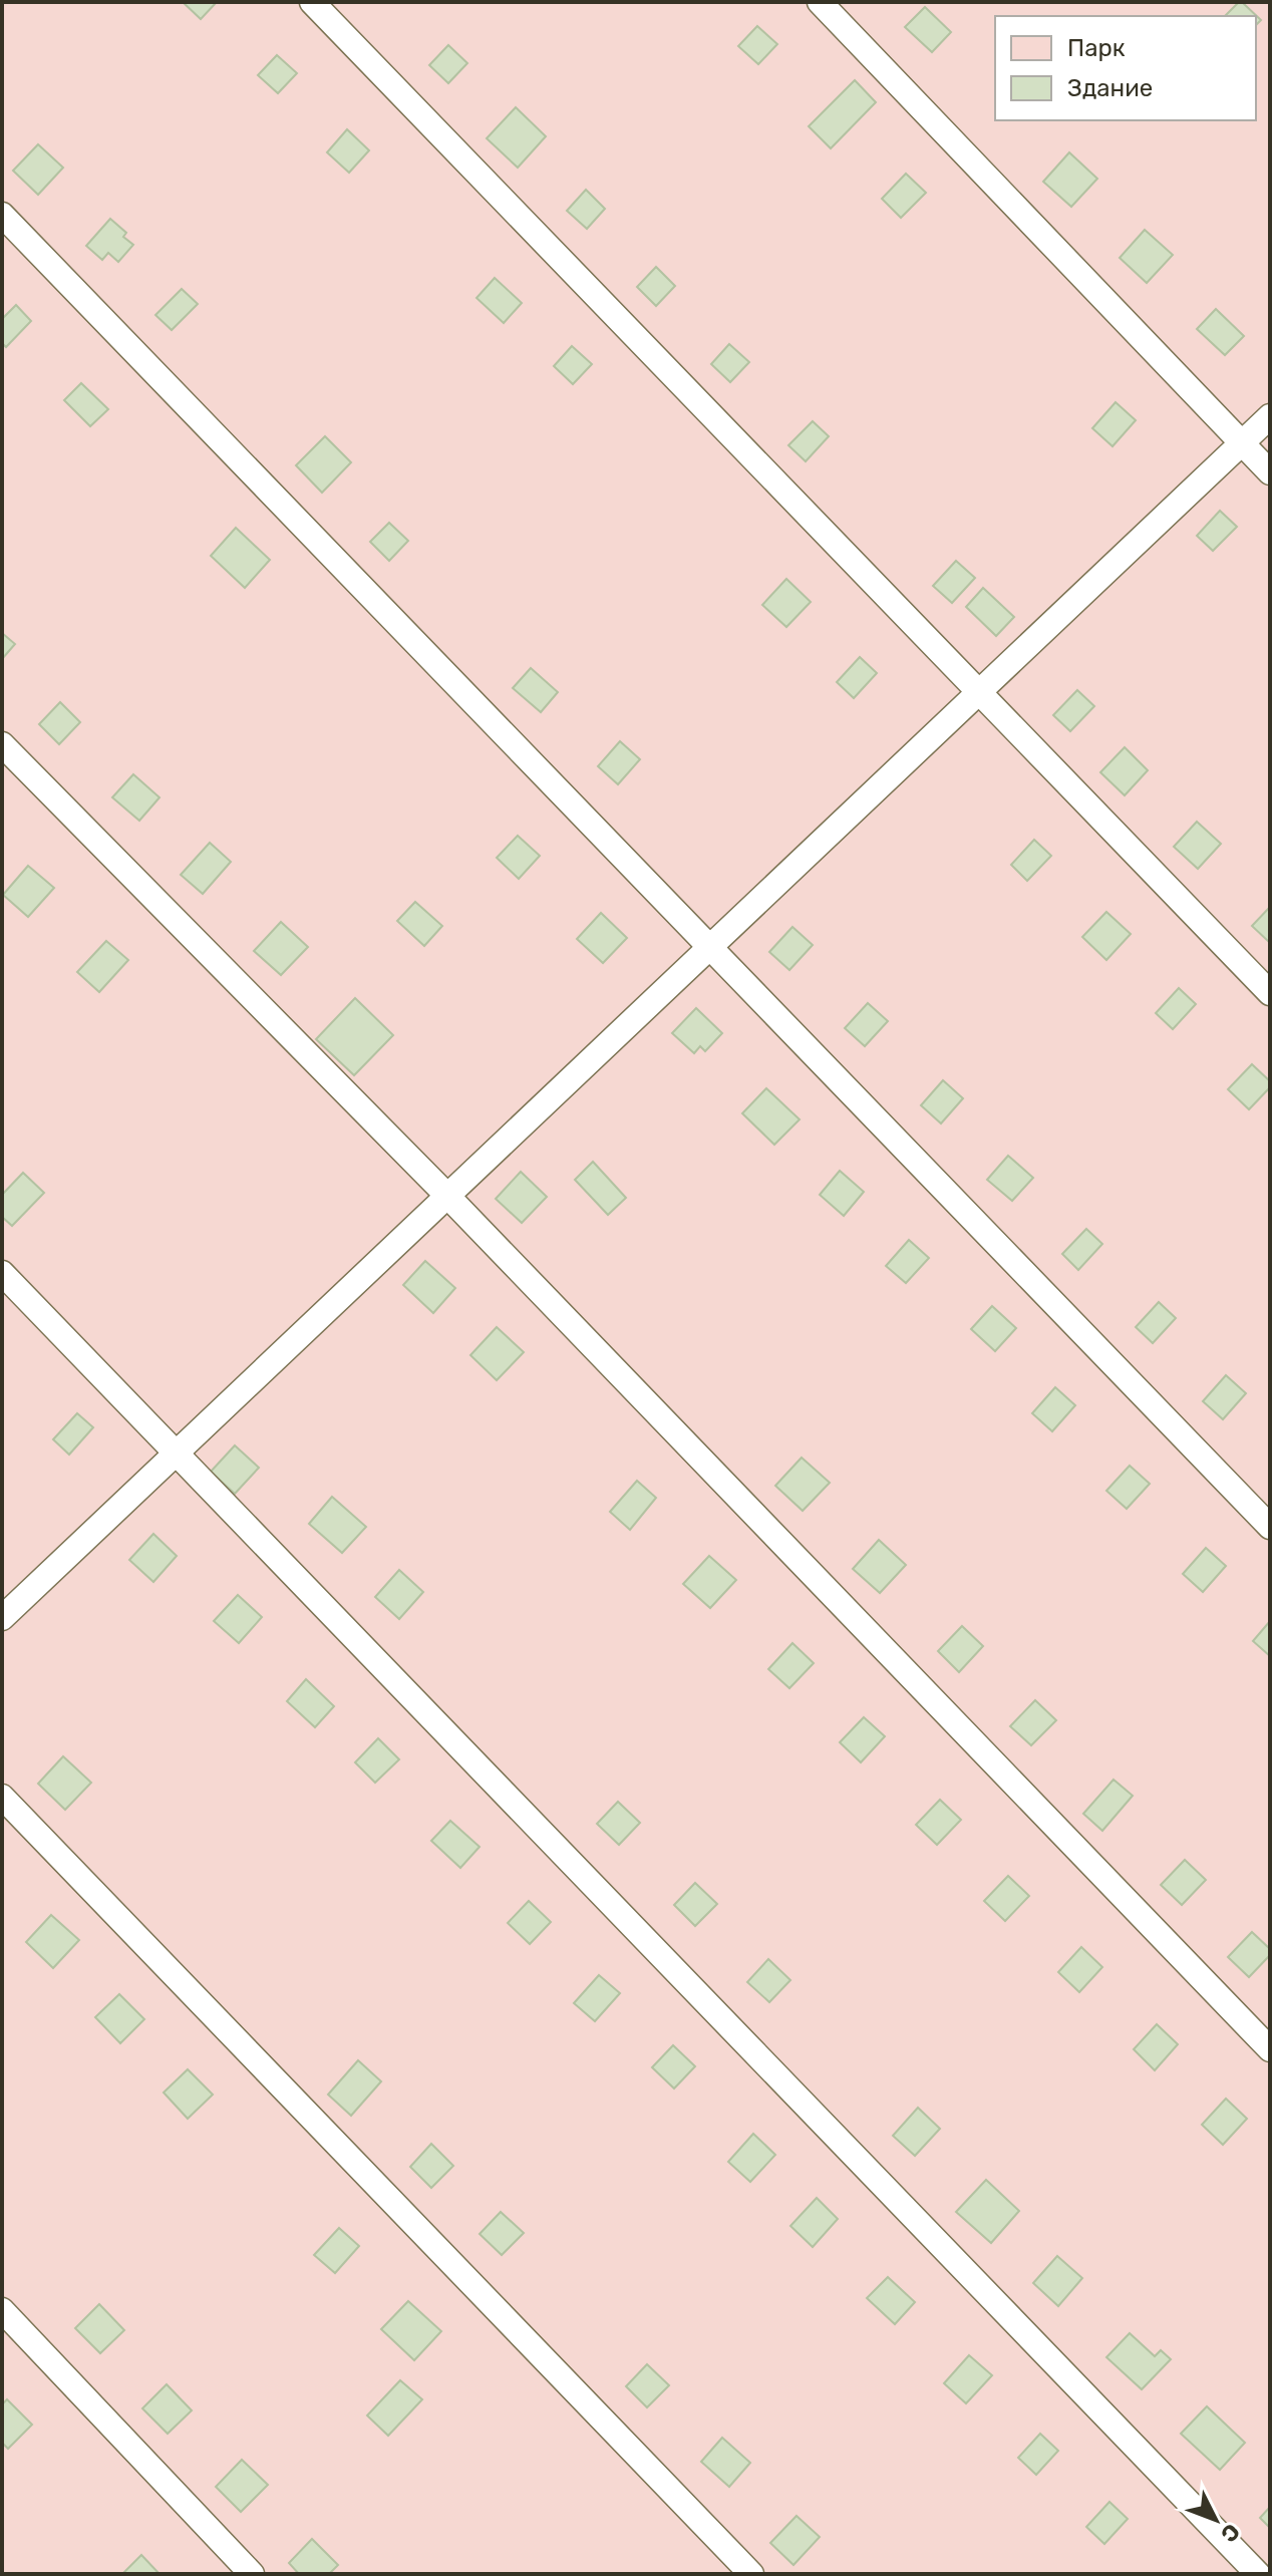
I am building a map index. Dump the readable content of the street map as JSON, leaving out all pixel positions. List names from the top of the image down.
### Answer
{
  "legend": ["Парк", "Здание"],
  "north": "bottom right"
}
